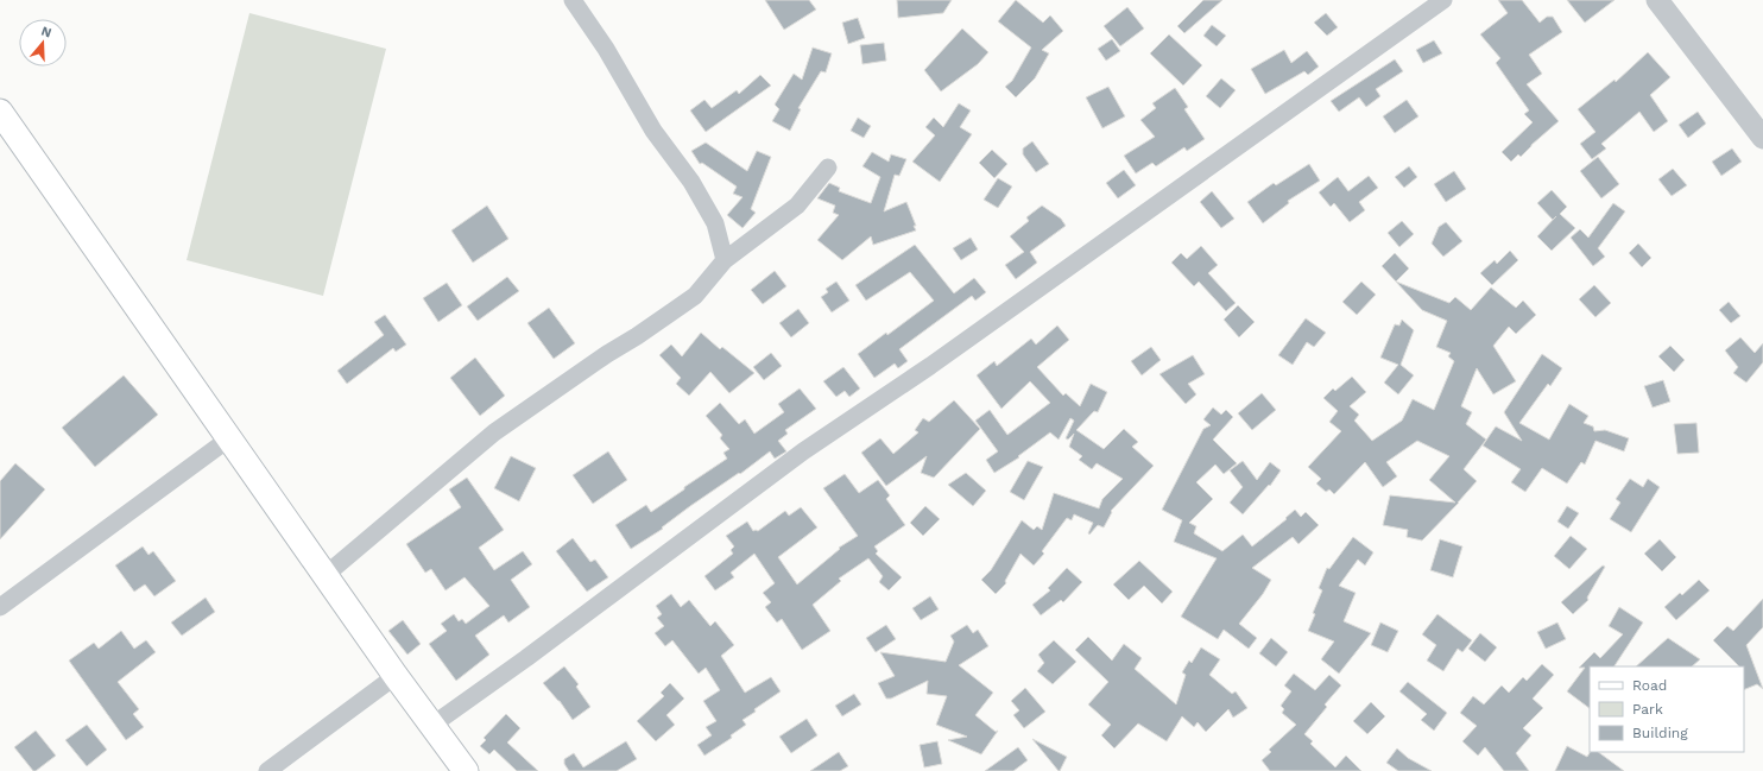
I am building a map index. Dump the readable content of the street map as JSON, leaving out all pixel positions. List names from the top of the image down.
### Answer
{
  "legend": ["Road", "Park", "Building"],
  "north": "top"
}
